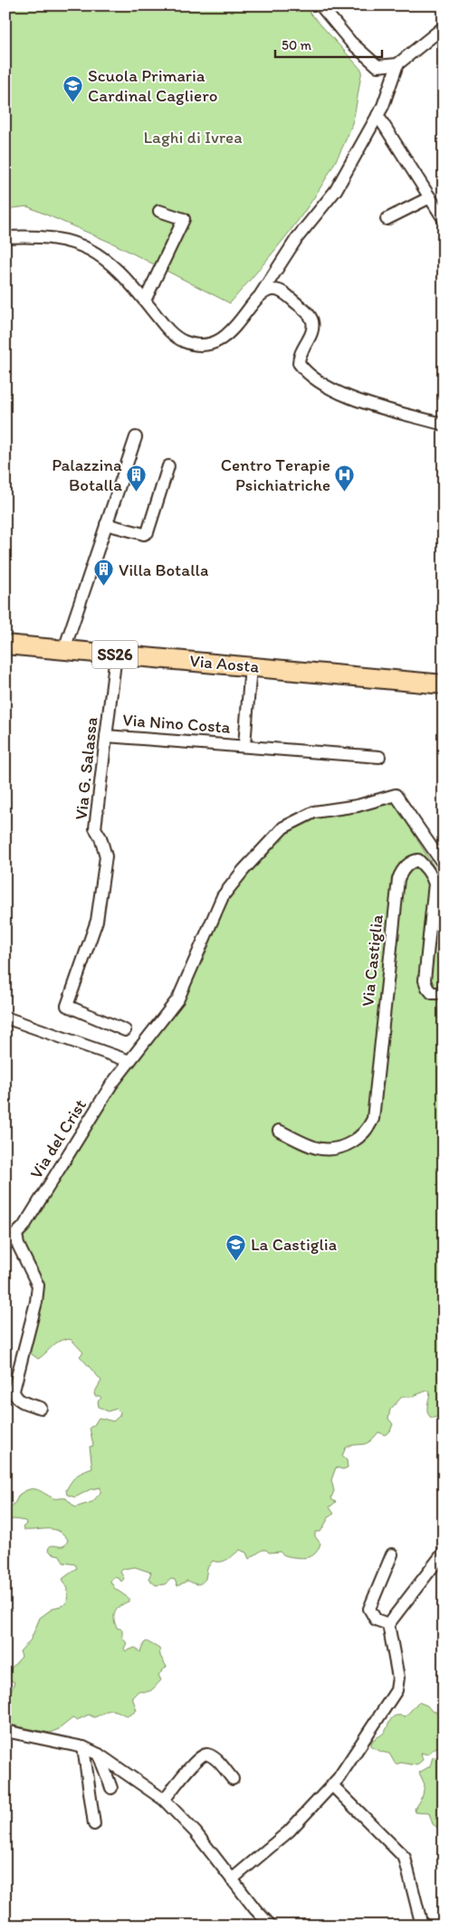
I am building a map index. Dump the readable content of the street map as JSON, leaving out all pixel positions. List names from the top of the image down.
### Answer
{
  "streets": {
    "main road": ["SS26", "Via Aosta"],
    "street": [
      "Via Nino Costa",
      "Via G. Salassa",
      "Via Castiglia",
      "Via del Crist"
    ]
  },
  "crossings": [
    ["Via Aosta", "Via Nino Costa"],
    ["Via Aosta", "Via G. Salassa"],
    ["Via Nino Costa", "Via G. Salassa"]
  ],
  "parks": ["Laghi di Ivrea"],
  "places": {
    "school or university": ["Scuola Primaria Cardinal Cagliero", "La Castiglia"],
    "building": ["Palazzina Botalla", "Villa Botalla"],
    "hospital": ["Centro Terapie Psichiatriche"]
  },
  "scale_bar": "50 m"
}
